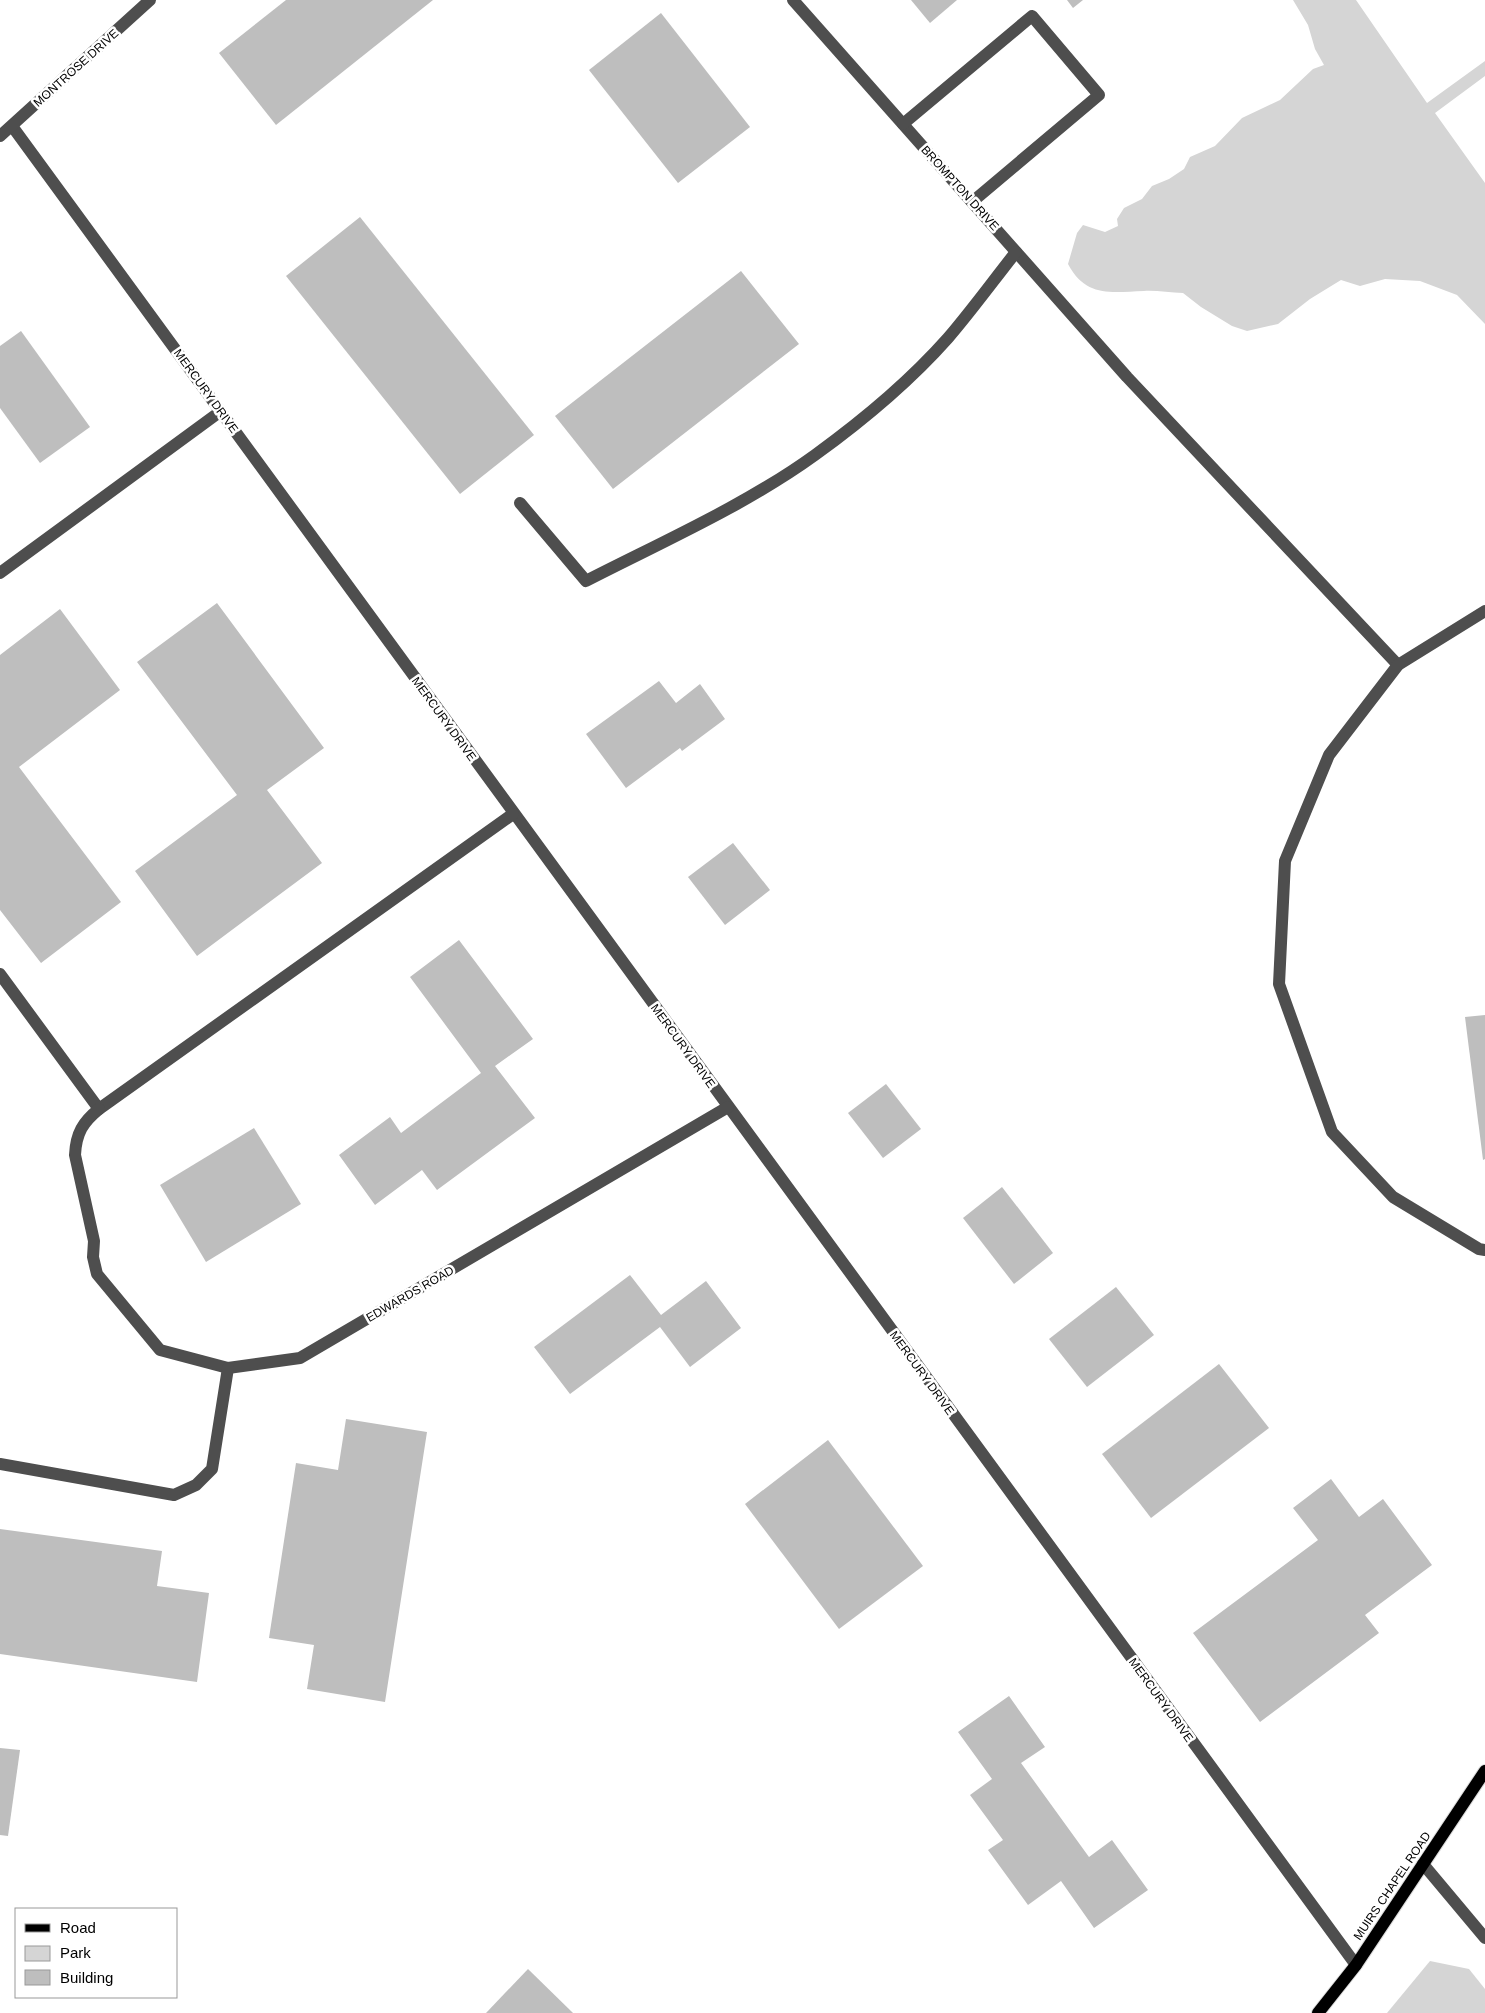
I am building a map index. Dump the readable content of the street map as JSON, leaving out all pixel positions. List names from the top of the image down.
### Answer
{
  "streets": {
    "main road": ["MUIRS CHAPEL ROAD"],
    "street": [
      "MONTROSE DRIVE",
      "BROMPTON DRIVE",
      "MERCURY DRIVE",
      "EDWARDS ROAD"
    ]
  },
  "crossings": [
    ["MONTROSE DRIVE", "MERCURY DRIVE"],
    ["MERCURY DRIVE", "EDWARDS ROAD"],
    ["MERCURY DRIVE", "MUIRS CHAPEL ROAD"]
  ],
  "legend": ["Road", "Park", "Building"]
}
